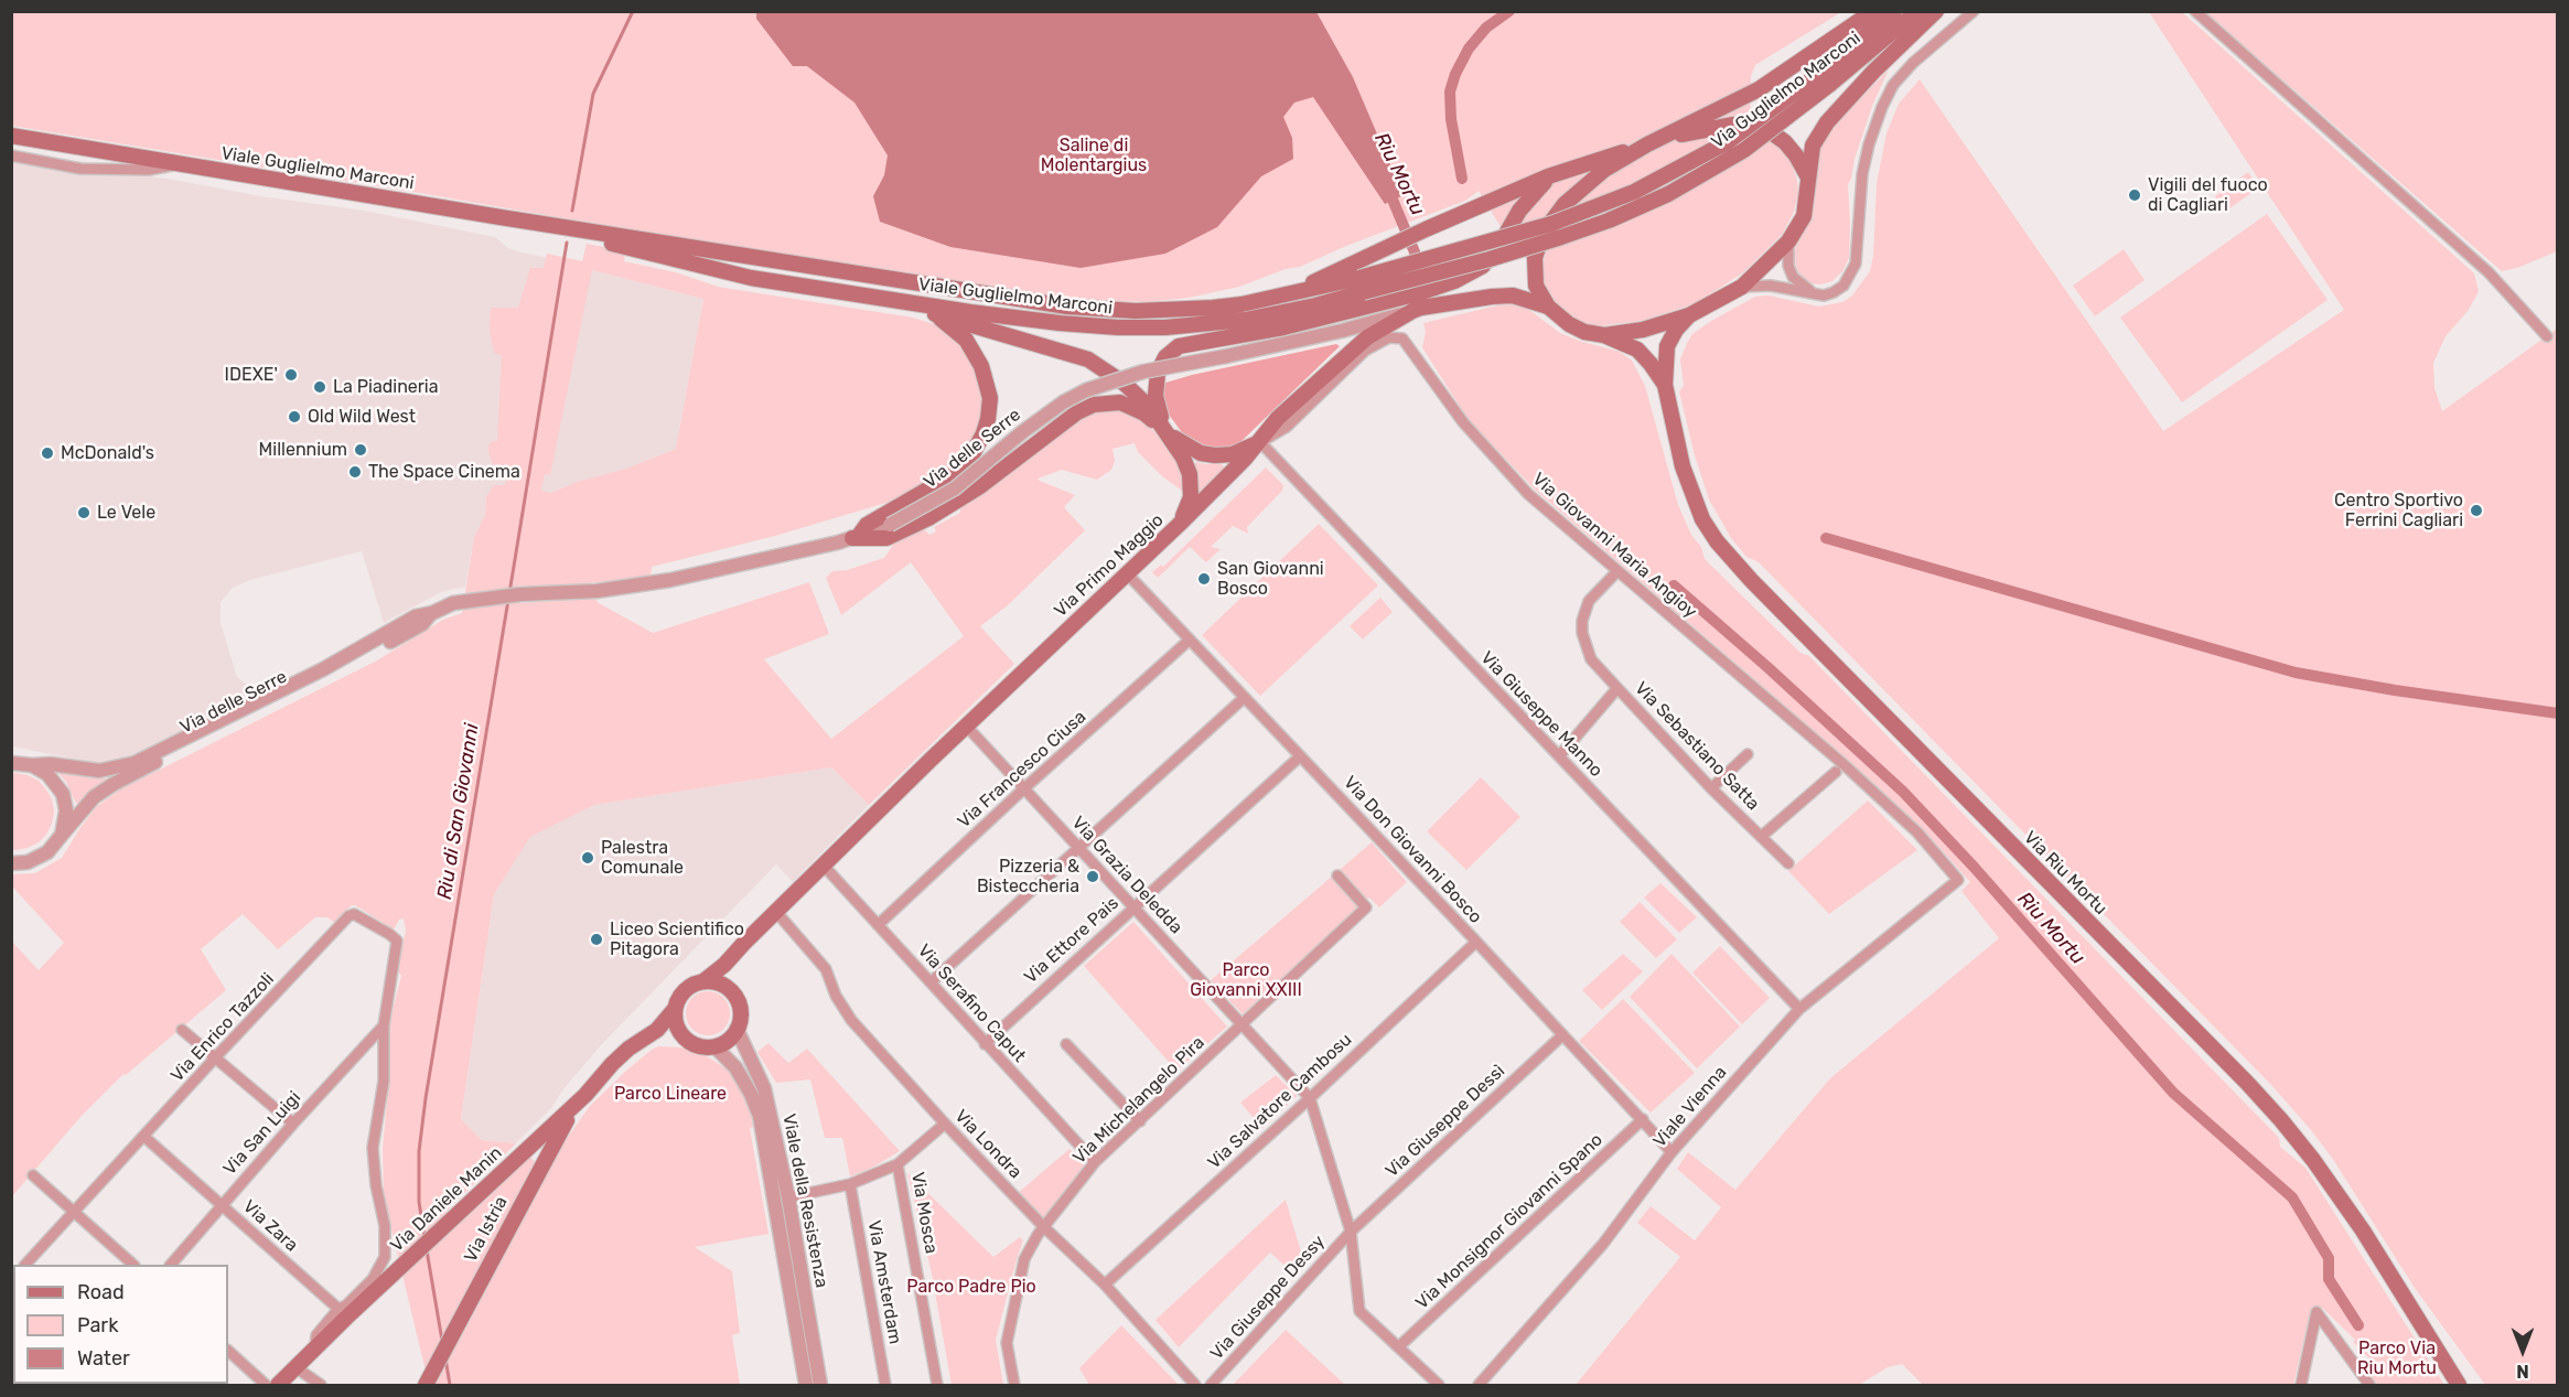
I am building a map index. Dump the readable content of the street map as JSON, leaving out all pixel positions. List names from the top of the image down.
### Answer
{
  "streets": {
    "main road": [
      "Via Guglielmo Marconi",
      "Viale Guglielmo Marconi",
      "Via Primo Maggio",
      "Via Riu Mortu",
      "Via Daniele Manin",
      "Via Istria"
    ],
    "street": [
      "Via delle Serre",
      "Via Giovanni Maria Angioy",
      "Via Giuseppe Manno",
      "Via Sebastiano Satta",
      "Via Francesco Ciusa",
      "Via Don Giovanni Bosco",
      "Via Grazia Deledda",
      "Via Ettore Pais",
      "Via Serafino Caput",
      "Via Enrico Tazzoli",
      "Via Michelangelo Pira",
      "Via Salvatore Cambosu",
      "Viale Vienna",
      "Via Giuseppe Dessì",
      "Via San Luigi",
      "Via Londra",
      "Viale della Resistenza",
      "Via Mosca",
      "Via Monsignor Giovanni Spano",
      "Via Zara",
      "Via Amsterdam",
      "Via Giuseppe Dessy"
    ]
  },
  "crossings": [
    ["Via Guglielmo Marconi", "Viale Guglielmo Marconi"],
    ["Via delle Serre", "Via Primo Maggio"],
    ["Via Giovanni Maria Angioy", "Via Primo Maggio"],
    ["Via Giovanni Maria Angioy", "Via Giuseppe Manno"],
    ["Via Giovanni Maria Angioy", "Viale Vienna"],
    ["Via Primo Maggio", "Via Giuseppe Manno"],
    ["Via Primo Maggio", "Via Don Giovanni Bosco"],
    ["Via Primo Maggio", "Via Riu Mortu"],
    ["Via Primo Maggio", "Via Grazia Deledda"],
    ["Via Primo Maggio", "Via Serafino Caput"],
    ["Via Primo Maggio", "Via Londra"],
    ["Via Primo Maggio", "Via Daniele Manin"],
    ["Via Primo Maggio", "Viale della Resistenza"],
    ["Via Giuseppe Manno", "Via Sebastiano Satta"],
    ["Via Giuseppe Manno", "Viale Vienna"],
    ["Via Francesco Ciusa", "Via Don Giovanni Bosco"],
    ["Via Francesco Ciusa", "Via Grazia Deledda"],
    ["Via Francesco Ciusa", "Via Serafino Caput"],
    ["Via Don Giovanni Bosco", "Via Ettore Pais"],
    ["Via Don Giovanni Bosco", "Via Salvatore Cambosu"],
    ["Via Don Giovanni Bosco", "Viale Vienna"],
    ["Via Don Giovanni Bosco", "Via Giuseppe Dessì"],
    ["Via Don Giovanni Bosco", "Via Monsignor Giovanni Spano"],
    ["Via Grazia Deledda", "Via Ettore Pais"],
    ["Via Grazia Deledda", "Via Michelangelo Pira"],
    ["Via Grazia Deledda", "Via Salvatore Cambosu"],
    ["Via Grazia Deledda", "Via Giuseppe Dessì"],
    ["Via Grazia Deledda", "Via Monsignor Giovanni Spano"],
    ["Via Grazia Deledda", "Via Giuseppe Dessy"],
    ["Via Ettore Pais", "Via Serafino Caput"],
    ["Via Serafino Caput", "Via Michelangelo Pira"],
    ["Via Enrico Tazzoli", "Via San Luigi"],
    ["Via Enrico Tazzoli", "Via Zara"],
    ["Via Michelangelo Pira", "Via Londra"],
    ["Via Salvatore Cambosu", "Via Londra"],
    ["Via Giuseppe Dessì", "Via Giuseppe Dessy"],
    ["Via San Luigi", "Via Zara"],
    ["Via Daniele Manin", "Viale della Resistenza"],
    ["Via Daniele Manin", "Via Istria"]
  ],
  "water": ["Riu Mortu", "Riu di San Giovanni"],
  "parks": [
    "Saline di Molentargius",
    "Parco Giovanni XXIII",
    "Parco Lineare",
    "Parco Padre Pio",
    "Parco Via Riu Mortu"
  ],
  "places": [
    "Vigili del fuoco di Cagliari",
    "IDEXE'",
    "La Piadineria",
    "Old Wild West",
    "Millennium",
    "McDonald's",
    "The Space Cinema",
    "Centro Sportivo Ferrini Cagliari",
    "Le Vele",
    "San Giovanni Bosco",
    "Palestra Comunale",
    "Pizzeria & Bisteccheria",
    "Liceo Scientifico Pitagora"
  ],
  "legend": ["Road", "Park", "Water"],
  "north": "bottom"
}
